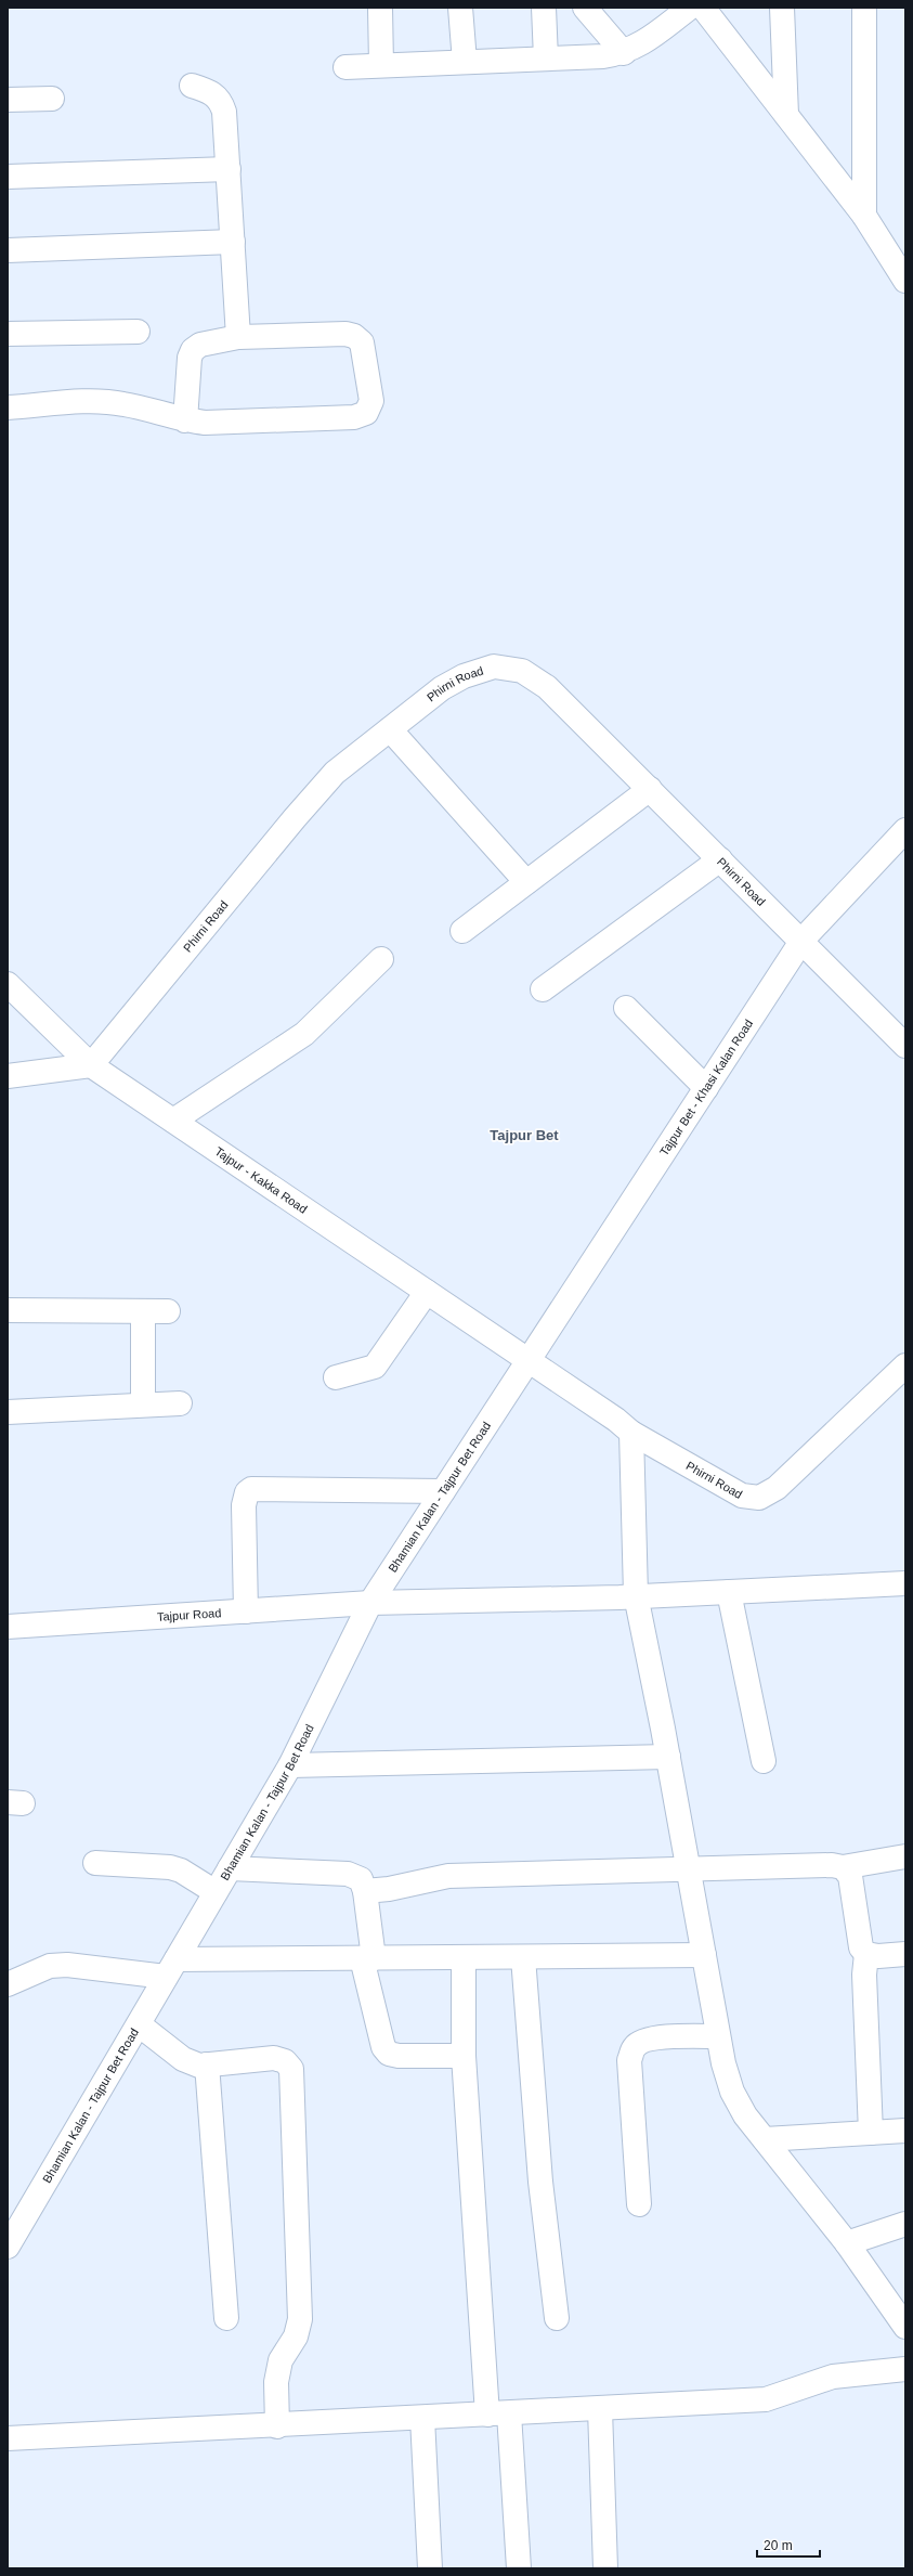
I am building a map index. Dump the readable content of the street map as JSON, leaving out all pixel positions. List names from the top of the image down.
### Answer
{
  "streets": {
    "street": [
      "Phirni Road",
      "Tajpur Bet - Khasi Kalan Road",
      "Tajpur - Kakka Road",
      "Bhamian Kalan - Tajpur Bet Road",
      "Tajpur Road"
    ]
  },
  "crossings": [
    ["Phirni Road", "Tajpur Bet - Khasi Kalan Road"],
    ["Phirni Road", "Tajpur - Kakka Road"],
    ["Phirni Road", "Bhamian Kalan - Tajpur Bet Road"],
    ["Tajpur Bet - Khasi Kalan Road", "Tajpur - Kakka Road"],
    ["Tajpur Bet - Khasi Kalan Road", "Bhamian Kalan - Tajpur Bet Road"],
    ["Tajpur - Kakka Road", "Bhamian Kalan - Tajpur Bet Road"],
    ["Bhamian Kalan - Tajpur Bet Road", "Tajpur Road"]
  ],
  "districts": ["Tajpur Bet"],
  "scale_bar": "20 m"
}
